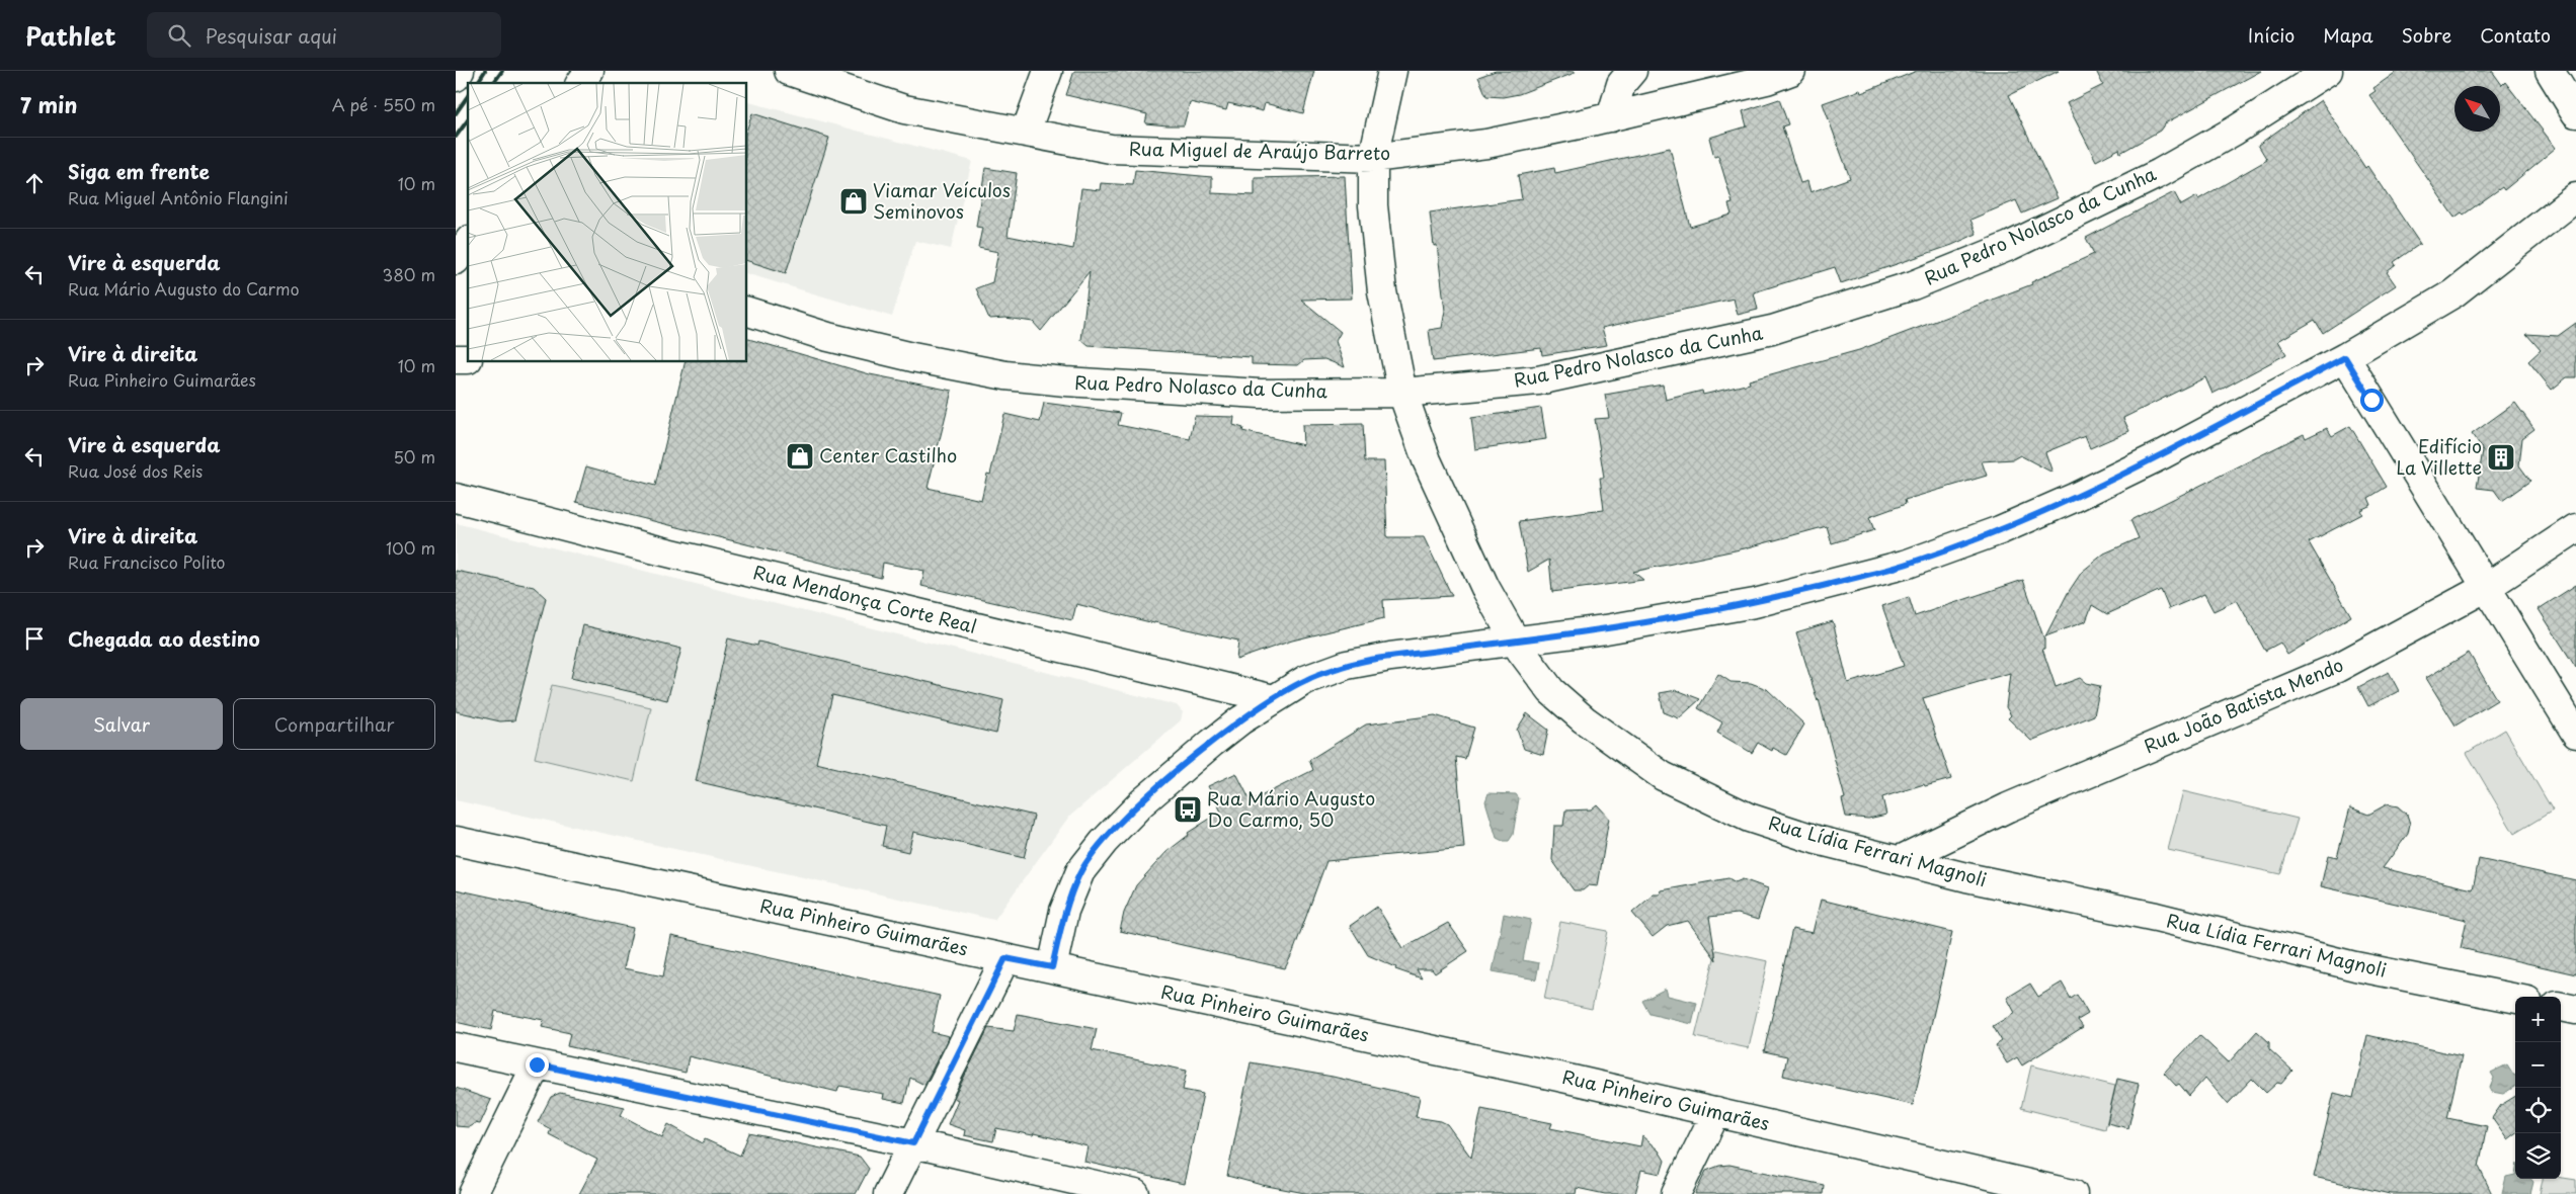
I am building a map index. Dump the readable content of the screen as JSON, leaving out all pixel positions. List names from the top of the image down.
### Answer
{
  "streets": {
    "street": [
      "Rua Miguel de Araújo Barreto",
      "Rua Pedro Nolasco da Cunha",
      "Rua Mendonça Corte Real",
      "Rua João Batista Mendo",
      "Rua Lídia Ferrari Magnoli",
      "Rua Pinheiro Guimarães"
    ]
  },
  "crossings": [
    ["Rua Miguel de Araújo Barreto", "Rua Lídia Ferrari Magnoli"],
    ["Rua Pedro Nolasco da Cunha", "Rua Lídia Ferrari Magnoli"],
    ["Rua João Batista Mendo", "Rua Lídia Ferrari Magnoli"]
  ],
  "places": {
    "shop": ["Viamar Veículos Seminovos", "Center Castilho"],
    "building": ["Edifício La Villette"],
    "bus stop": ["Rua Mário Augusto Do Carmo, 50"]
  },
  "north": "top left",
  "page": {
    "header": "Pathlet",
    "search": "Pesquisar aqui",
    "nav": [
      "Início",
      "Mapa",
      "Sobre",
      "Contato"
    ],
    "heading": ["7 min", "A pé · 550 m"],
    "list": [
      ["Siga em frente", "Rua Miguel Antônio Flangini", "10 m"],
      ["Vire à esquerda", "Rua Mário Augusto do Carmo", "380 m"],
      ["Vire à direita", "Rua Pinheiro Guimarães", "10 m"],
      ["Vire à esquerda", "Rua José dos Reis", "50 m"],
      ["Vire à direita", "Rua Francisco Polito", "100 m"],
      "Chegada ao destino"
    ],
    "buttons": ["Salvar", "Compartilhar"],
    "map_buttons": ["+", "−"]
  }
}
